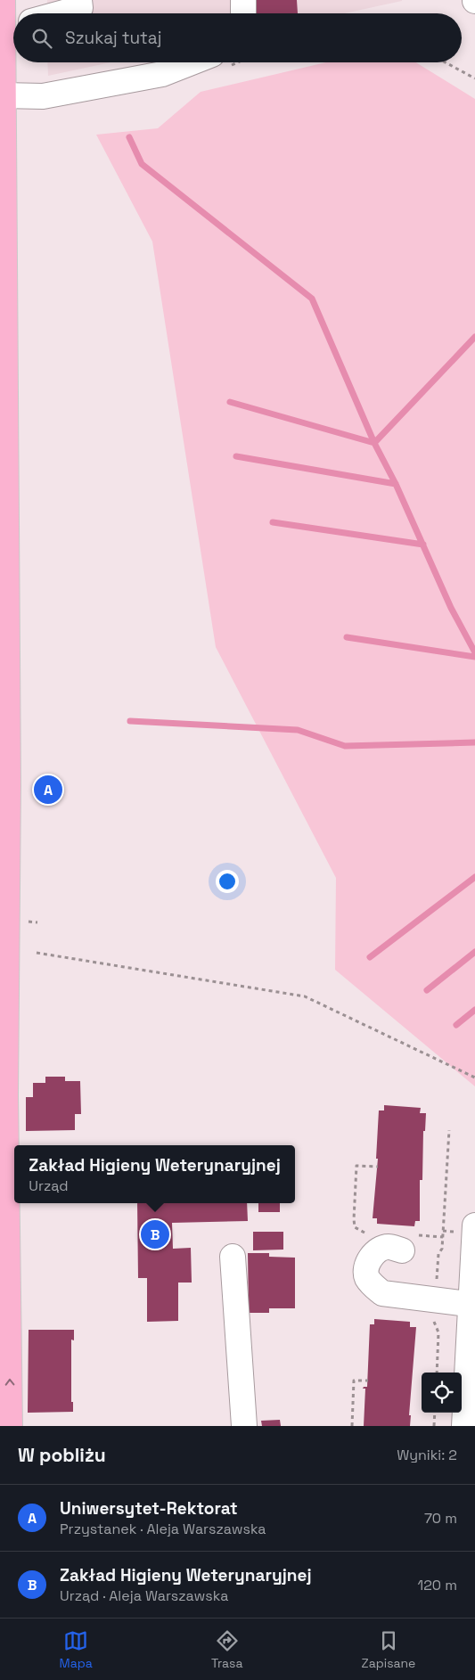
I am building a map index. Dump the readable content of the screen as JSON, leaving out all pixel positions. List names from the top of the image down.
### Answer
{
  "page": {
    "search": "Szukaj tutaj",
    "pins": ["A", "B"],
    "popup": ["Zakład Higieny Weterynaryjnej", "Urząd"],
    "heading": ["W pobliżu", "Wyniki: 2"],
    "list": [
      {
        "mark": "A",
        "name": "Uniwersytet-Rektorat",
        "note": "Przystanek · Aleja Warszawska",
        "value": "70 m"
      },
      {
        "mark": "B",
        "name": "Zakład Higieny Weterynaryjnej",
        "note": "Urząd · Aleja Warszawska",
        "value": "120 m"
      }
    ],
    "nav": ["Mapa", "Trasa", "Zapisane"]
  }
}
